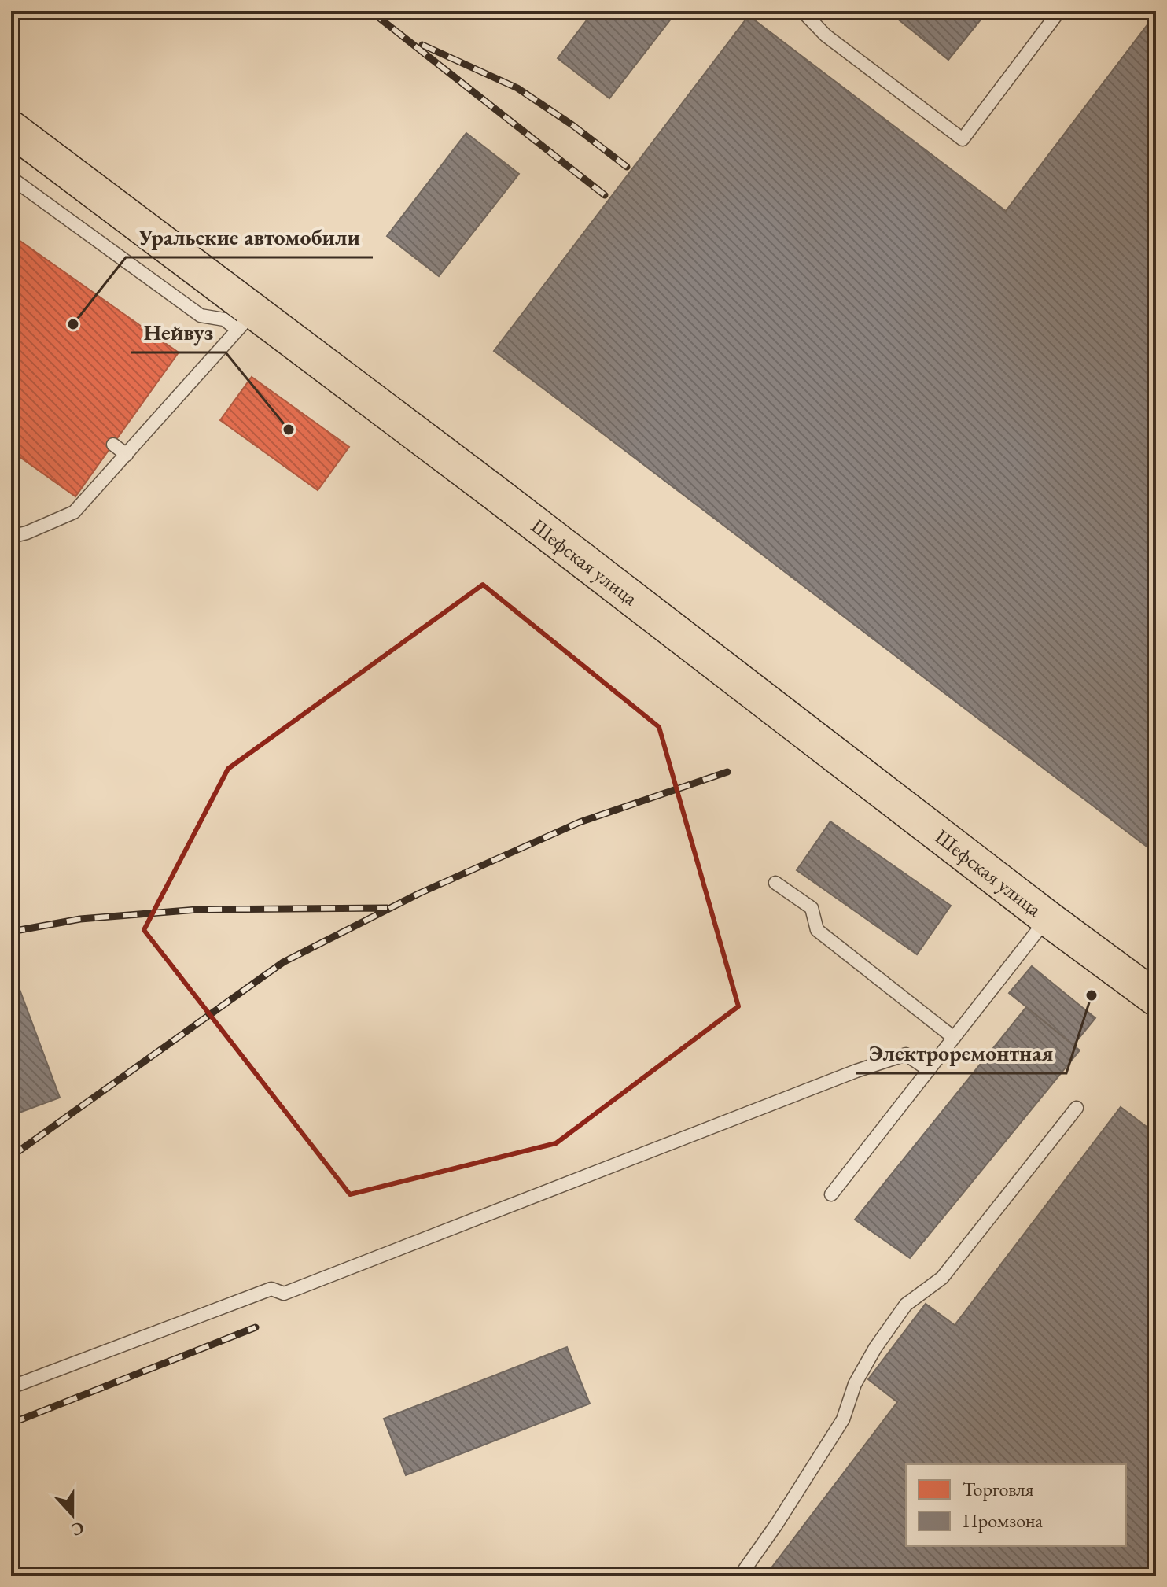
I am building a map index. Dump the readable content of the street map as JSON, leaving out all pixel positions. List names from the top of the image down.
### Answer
{
  "streets": {
    "main road": ["Шефская улица"]
  },
  "places": ["Уральские автомобили", "Нейвуз", "Электроремонтная"],
  "legend": ["Торговля", "Промзона"],
  "north": "bottom"
}
